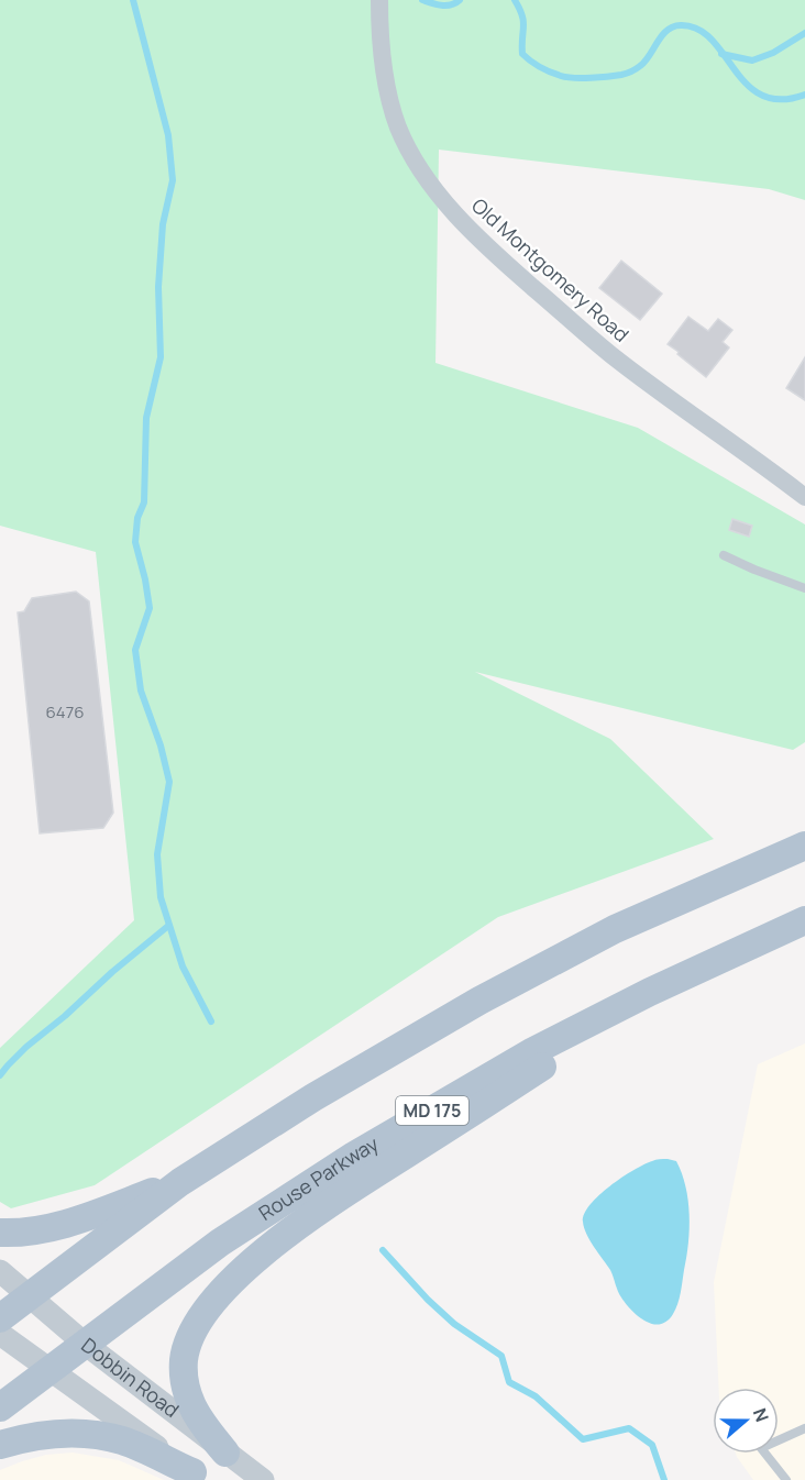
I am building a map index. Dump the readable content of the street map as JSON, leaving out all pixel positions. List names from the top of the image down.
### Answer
{
  "streets": {
    "main road": ["MD 175", "Rouse Parkway"],
    "street": ["Old Montgomery Road", "Dobbin Road"]
  },
  "crossings": [
    ["Rouse Parkway", "Dobbin Road"]
  ],
  "house_numbers": ["6476"],
  "north": "right"
}
